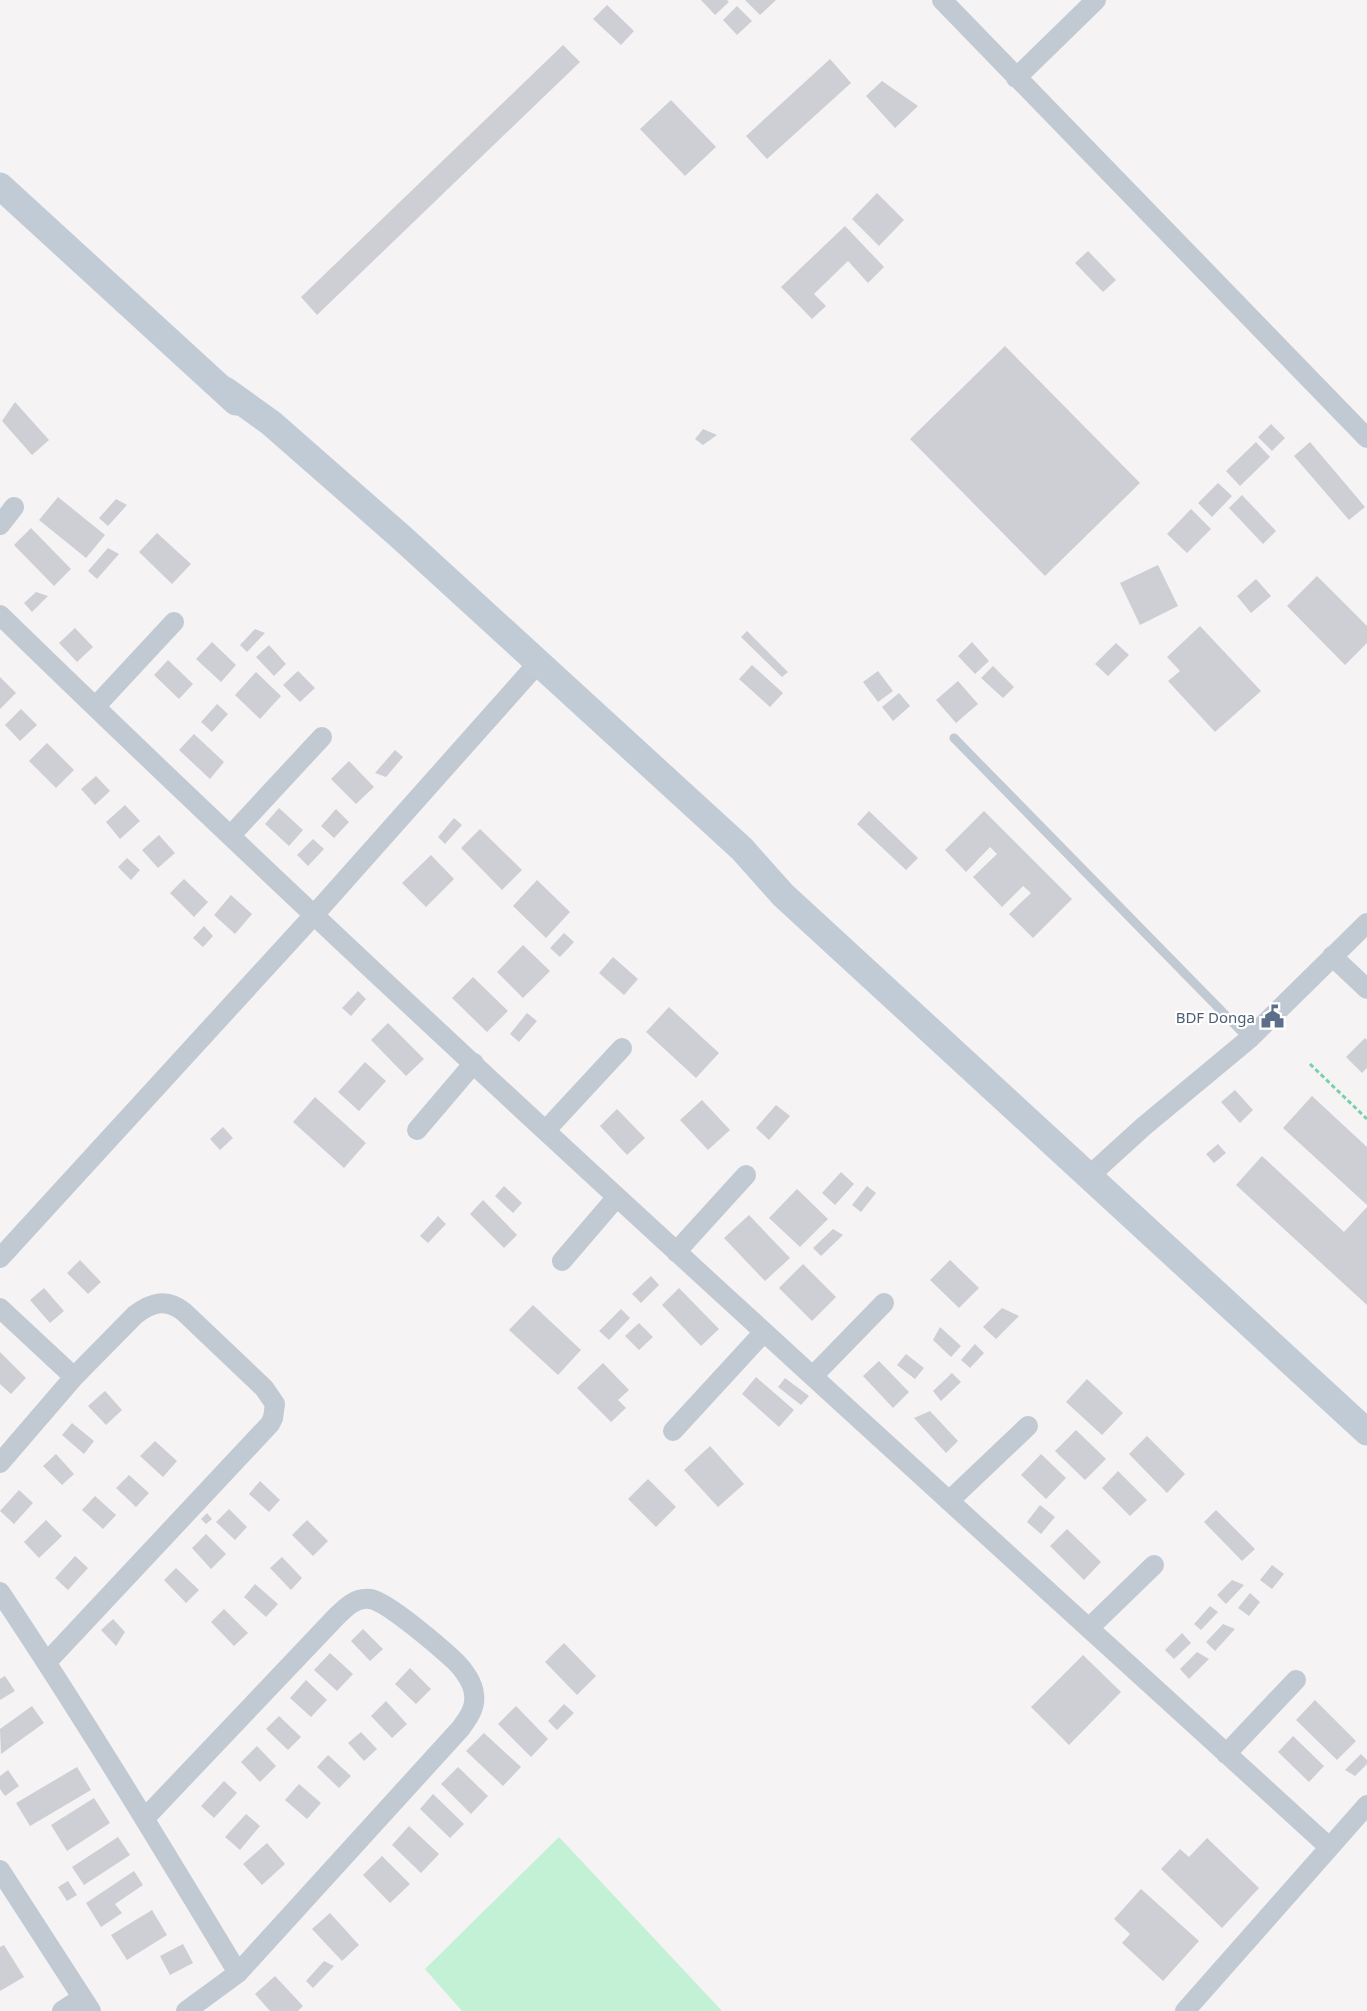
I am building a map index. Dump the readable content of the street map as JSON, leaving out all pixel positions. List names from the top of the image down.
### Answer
{
  "places": {
    "public building": ["BDF Donga"]
  }
}
